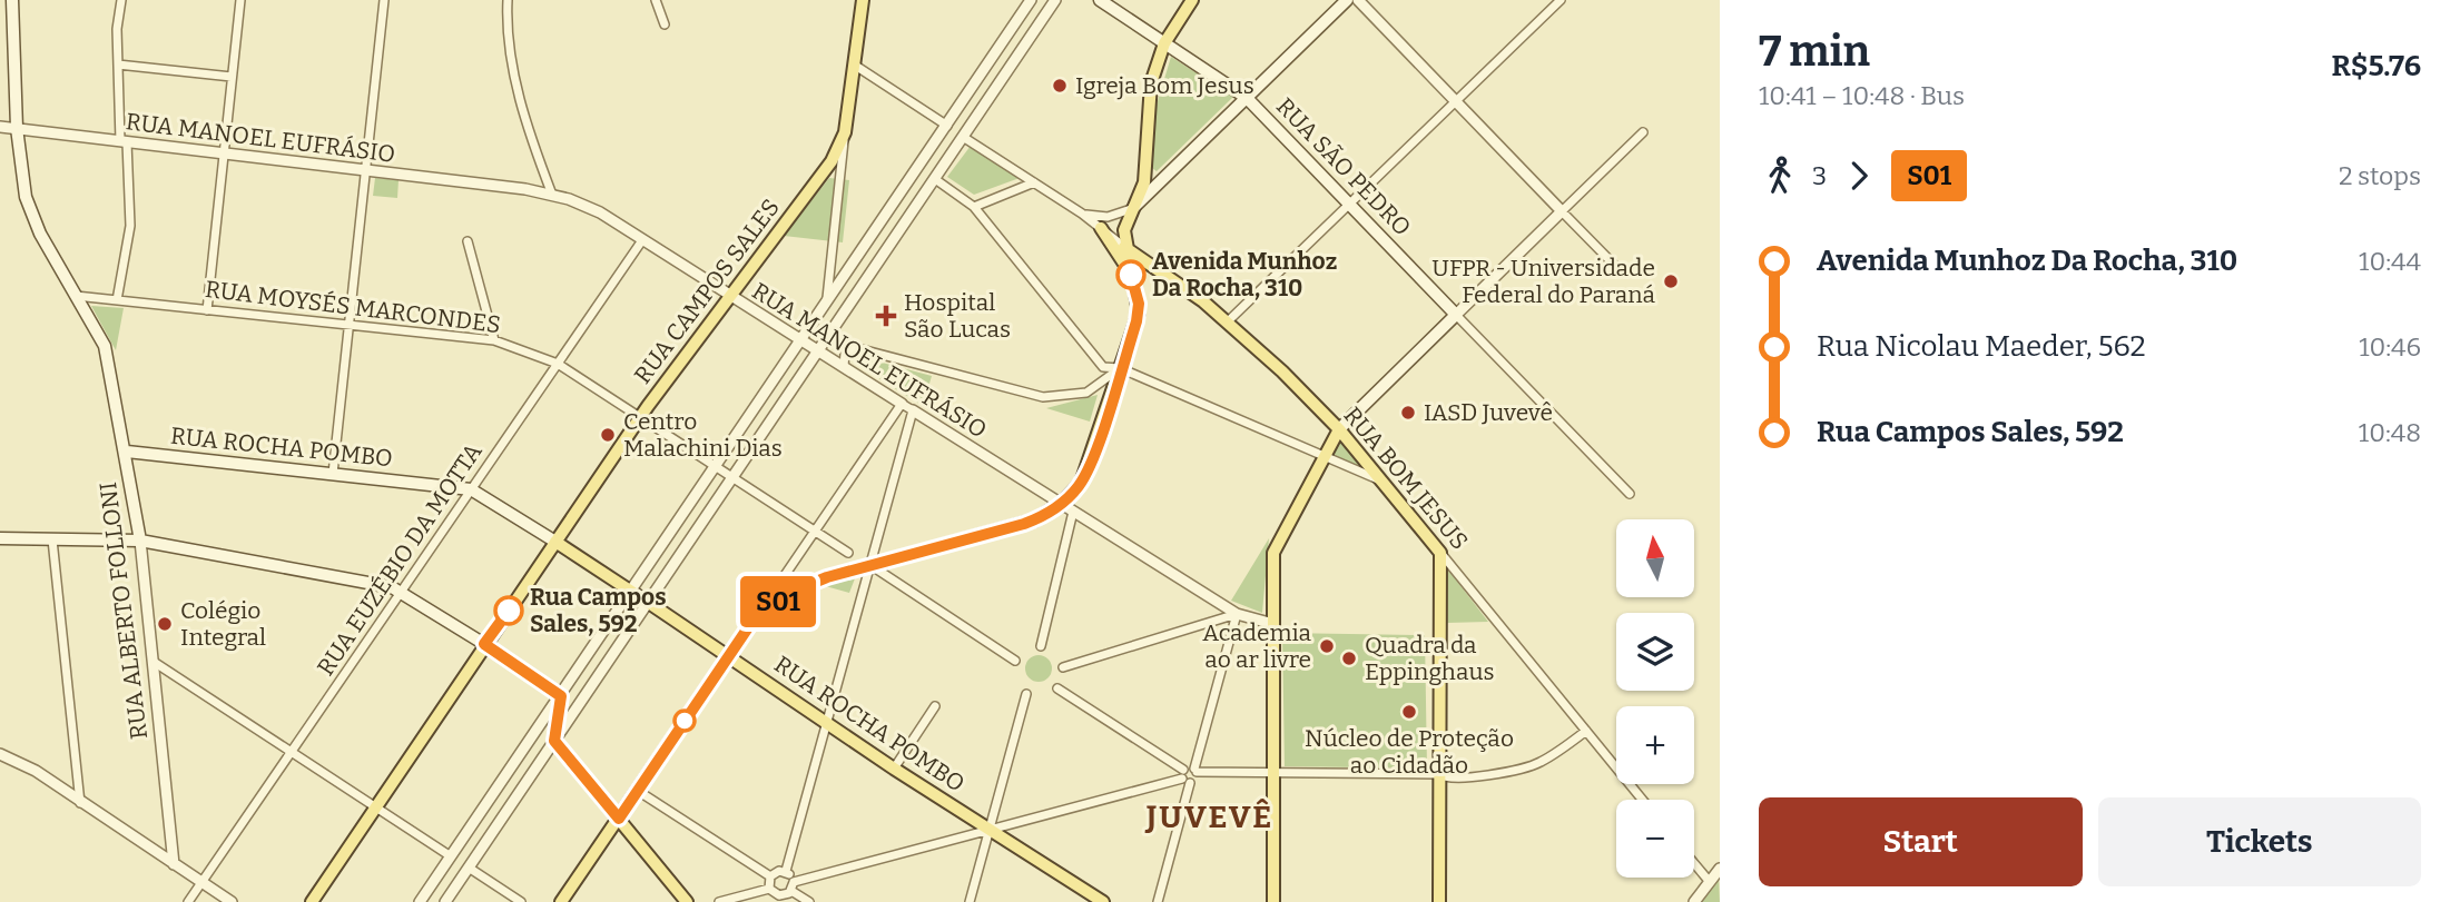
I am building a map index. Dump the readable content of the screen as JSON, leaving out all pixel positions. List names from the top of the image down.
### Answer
{
  "streets": {
    "main road": [
      "RUA SÃO PEDRO",
      "RUA CAMPOS SALES",
      "RUA ROCHA POMBO",
      "RUA BOM JESUS",
      "RUA ALBERTO FOLLONI"
    ],
    "street": ["RUA MANOEL EUFRÁSIO", "RUA MOYSÉS MARCONDES", "RUA EUZÉBIO DA MOTTA"]
  },
  "crossings": [
    ["RUA MANOEL EUFRÁSIO", "RUA CAMPOS SALES"],
    ["RUA MANOEL EUFRÁSIO", "RUA EUZÉBIO DA MOTTA"],
    ["RUA MANOEL EUFRÁSIO", "RUA ALBERTO FOLLONI"],
    ["RUA CAMPOS SALES", "RUA MOYSÉS MARCONDES"],
    ["RUA CAMPOS SALES", "RUA ROCHA POMBO"],
    ["RUA MOYSÉS MARCONDES", "RUA EUZÉBIO DA MOTTA"],
    ["RUA MOYSÉS MARCONDES", "RUA ALBERTO FOLLONI"],
    ["RUA ROCHA POMBO", "RUA EUZÉBIO DA MOTTA"],
    ["RUA ROCHA POMBO", "RUA ALBERTO FOLLONI"]
  ],
  "districts": ["JUVEVÊ"],
  "places": {
    "other": [
      "Igreja Bom Jesus",
      "Avenida Munhoz Da Rocha, 310",
      "UFPR - Universidade Federal do Paraná",
      "IASD Juvevê",
      "Centro Malachini Dias",
      "Rua Campos Sales, 592",
      "Colégio Integral",
      "Academia ao ar livre",
      "Quadra da Eppinghaus",
      "Núcleo de Proteção ao Cidadão"
    ],
    "health": ["Hospital São Lucas"]
  },
  "lines": ["bus line S01"],
  "north": "top",
  "page": {
    "on_map": "S01",
    "heading": ["7 min", "10:41 – 10:48 · Bus", "R$5.76"],
    "legs": ["3", "S01", "2 stops"],
    "list": [
      {
        "name": "Avenida Munhoz Da Rocha, 310",
        "value": "10:44"
      },
      {
        "name": "Rua Nicolau Maeder, 562",
        "value": "10:46"
      },
      {
        "name": "Rua Campos Sales, 592",
        "value": "10:48"
      }
    ],
    "map_buttons": ["+", "−"],
    "buttons": ["Start", "Tickets"]
  }
}
